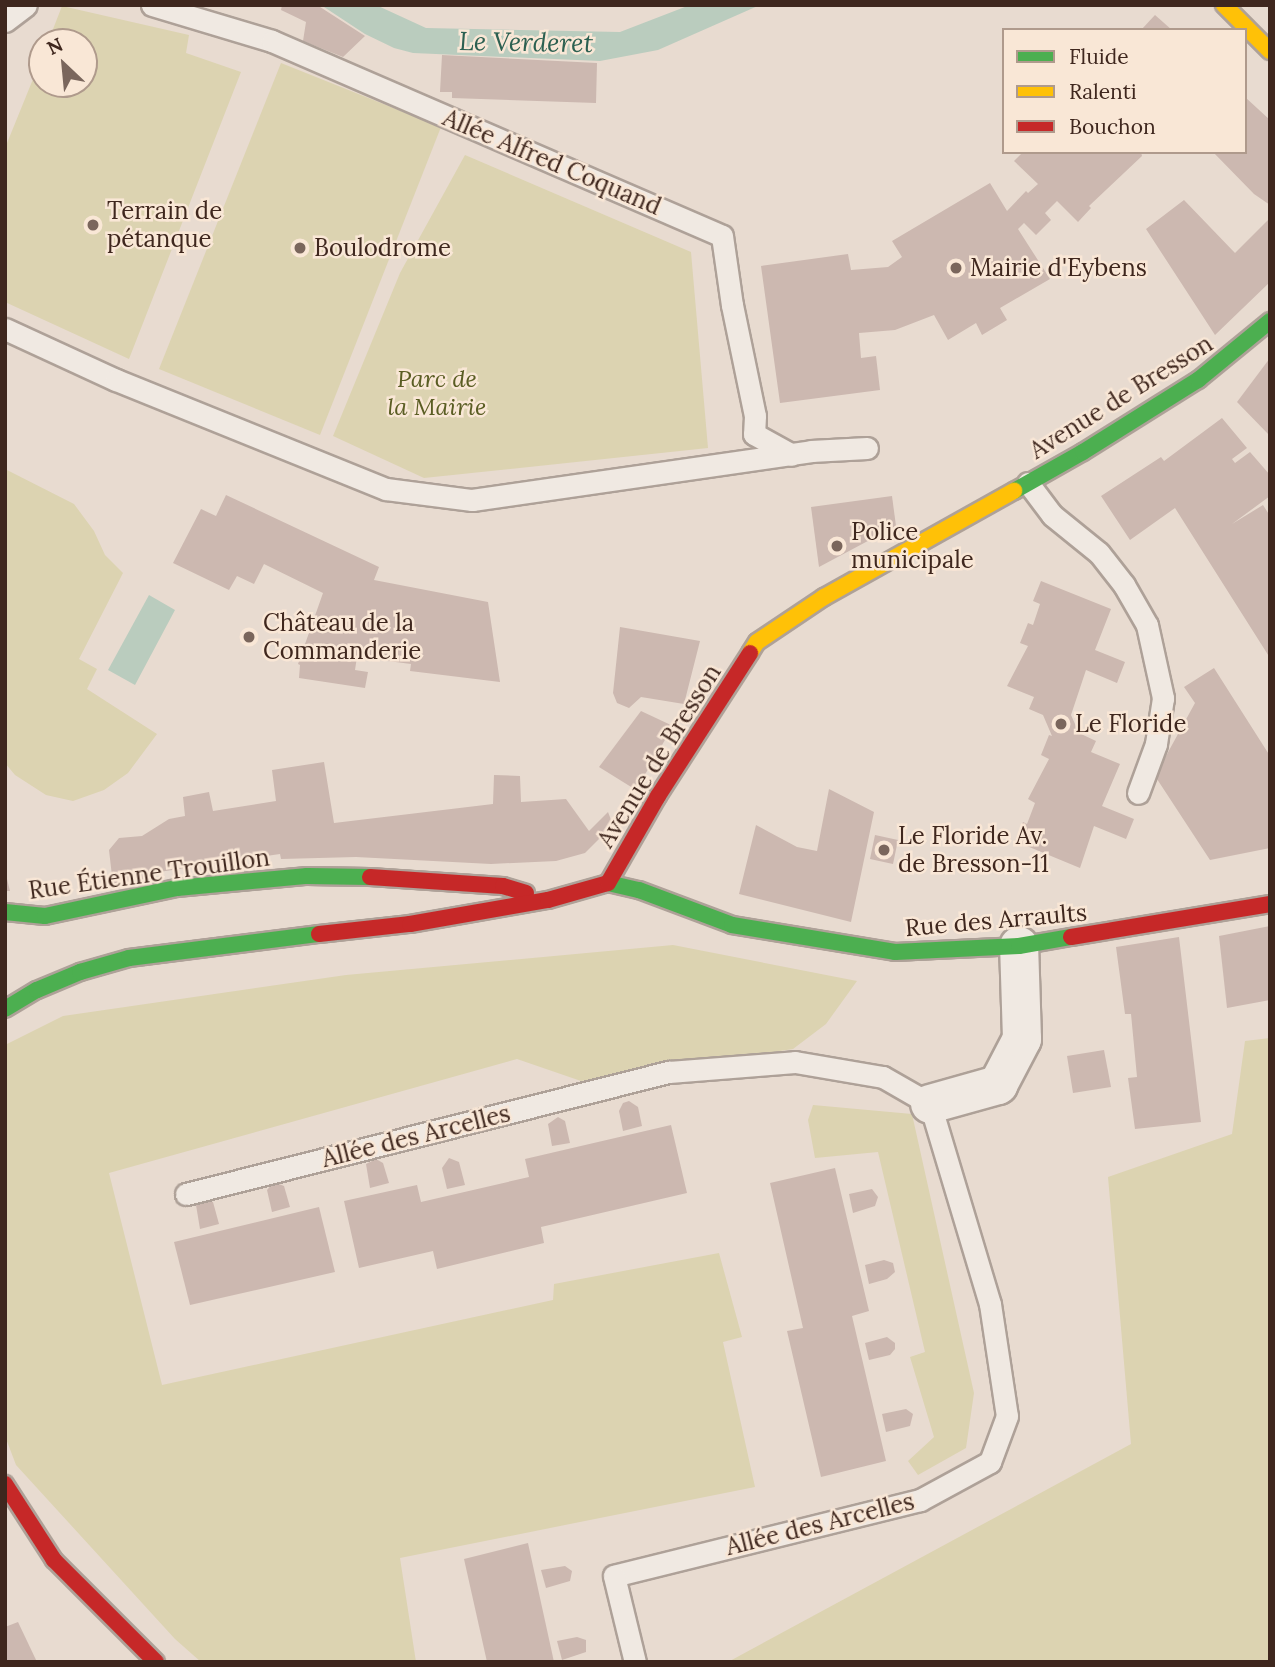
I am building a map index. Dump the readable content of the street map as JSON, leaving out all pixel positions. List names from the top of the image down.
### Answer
{
  "streets": {
    "street": ["Avenue de Bresson", "Rue Étienne Trouillon", "Rue des Arraults"],
    "lane": ["Allée Alfred Coquand", "Allée des Arcelles"]
  },
  "crossings": [
    ["Avenue de Bresson", "Rue Étienne Trouillon"],
    ["Avenue de Bresson", "Rue des Arraults"]
  ],
  "water": ["Le Verderet"],
  "parks": ["Parc de la Mairie"],
  "places": [
    "Terrain de pétanque",
    "Boulodrome",
    "Mairie d'Eybens",
    "Police municipale",
    "Château de la Commanderie",
    "Le Floride",
    "Le Floride Av. de Bresson-11"
  ],
  "legend": ["Fluide", "Ralenti", "Bouchon"],
  "north": "top left"
}
